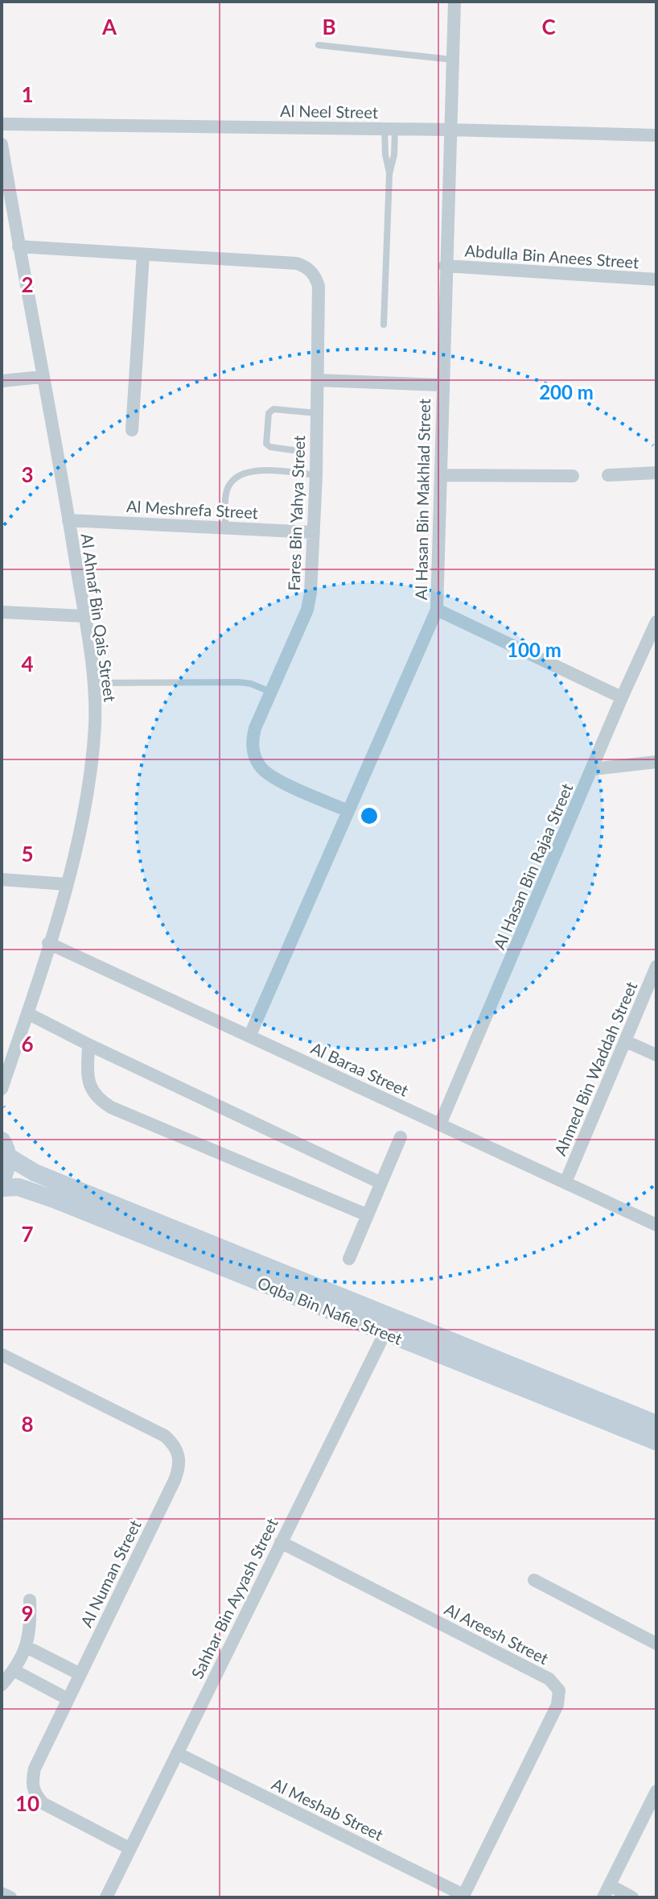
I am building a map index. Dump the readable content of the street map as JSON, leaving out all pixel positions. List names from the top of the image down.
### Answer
{
  "streets": {
    "street": [
      "Al Neel Street",
      "Abdulla Bin Anees Street",
      "Al Hasan Bin Makhlad Street",
      "Al Meshrefa Street",
      "Fares Bin Yahya Street",
      "Al Ahnaf Bin Qais Street",
      "Al Hasan Bin Rajaa Street",
      "Ahmed Bin Waddah Street",
      "Al Baraa Street",
      "Oqba Bin Nafie Street",
      "Al Numan Street",
      "Sahhar Bin Ayyash Street",
      "Al Areesh Street",
      "Al Meshab Street"
    ]
  },
  "crossings": [
    ["Al Neel Street", "Al Hasan Bin Makhlad Street"],
    ["Abdulla Bin Anees Street", "Al Hasan Bin Makhlad Street"],
    ["Al Hasan Bin Makhlad Street", "Fares Bin Yahya Street"],
    ["Al Hasan Bin Makhlad Street", "Al Baraa Street"],
    ["Al Meshrefa Street", "Fares Bin Yahya Street"],
    ["Al Meshrefa Street", "Al Ahnaf Bin Qais Street"],
    ["Fares Bin Yahya Street", "Al Ahnaf Bin Qais Street"],
    ["Al Ahnaf Bin Qais Street", "Al Baraa Street"],
    ["Al Hasan Bin Rajaa Street", "Al Baraa Street"],
    ["Ahmed Bin Waddah Street", "Al Baraa Street"],
    ["Oqba Bin Nafie Street", "Sahhar Bin Ayyash Street"],
    ["Al Numan Street", "Sahhar Bin Ayyash Street"],
    ["Sahhar Bin Ayyash Street", "Al Areesh Street"],
    ["Sahhar Bin Ayyash Street", "Al Meshab Street"],
    ["Al Areesh Street", "Al Meshab Street"]
  ],
  "grid": {
    "columns": ["A", "B", "C"],
    "rows": [
      "1",
      "2",
      "3",
      "4",
      "5",
      "6",
      "7",
      "8",
      "9",
      "10"
    ]
  },
  "rings": ["200 m", "100 m"]
}
